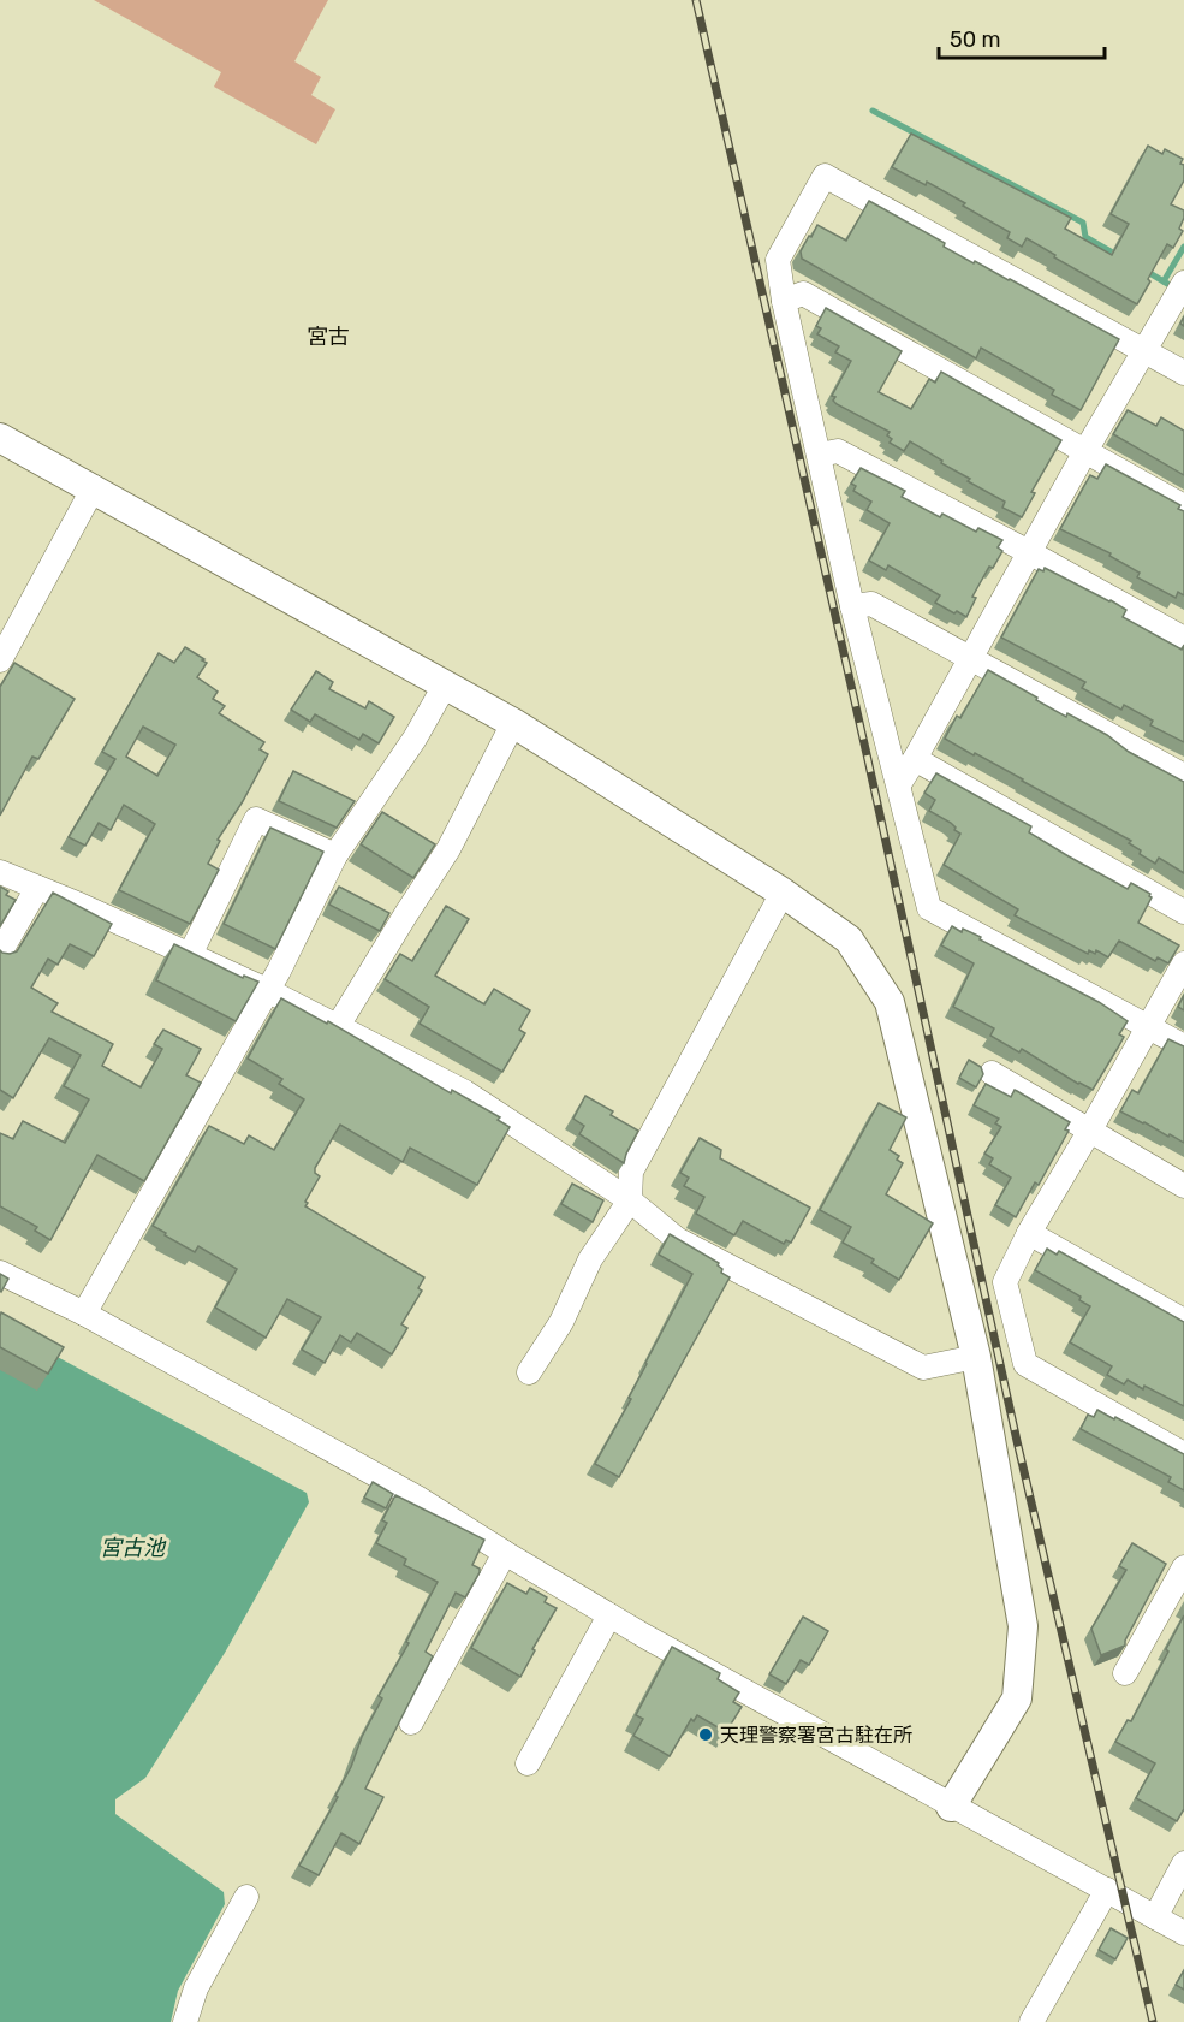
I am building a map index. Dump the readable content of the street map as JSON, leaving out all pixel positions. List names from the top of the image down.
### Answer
{
  "districts": ["宮古"],
  "water": ["宮古池"],
  "places": ["天理警察署宮古駐在所"],
  "scale_bar": "50 m"
}
